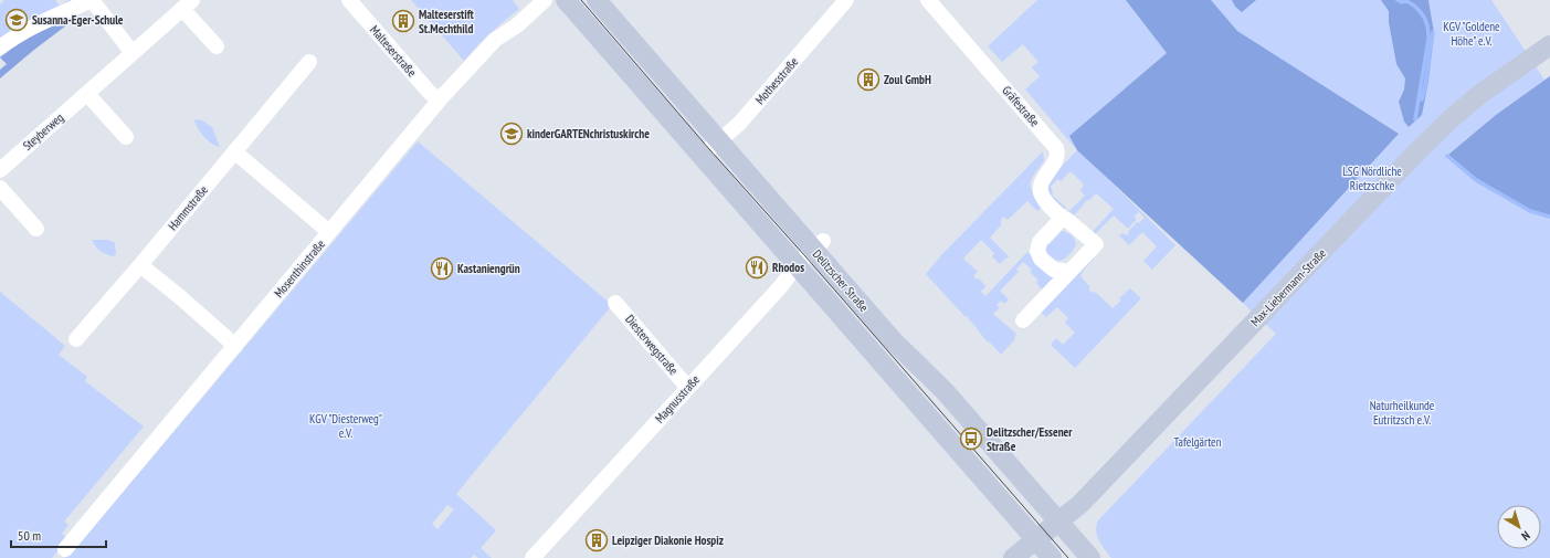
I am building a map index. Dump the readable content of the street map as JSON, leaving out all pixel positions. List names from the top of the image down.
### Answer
{
  "streets": {
    "main road": ["Delitzscher Straße", "Max-Liebermann-Straße"],
    "street": [
      "Malteserstraße",
      "Mothesstraße",
      "Gräfestraße",
      "Steyberweg",
      "Hammstraße",
      "Mosenthinstraße",
      "Diesterwegstraße",
      "Magnusstraße"
    ]
  },
  "crossings": [
    ["Malteserstraße", "Mosenthinstraße"],
    ["Mothesstraße", "Delitzscher Straße"],
    ["Delitzscher Straße", "Max-Liebermann-Straße"],
    ["Delitzscher Straße", "Magnusstraße"],
    ["Diesterwegstraße", "Magnusstraße"]
  ],
  "parks": [
    "KGV \"Goldene Höhe\" e.V.",
    "LSG Nördliche Rietzschke",
    "Naturheilkunde Eutritzsch e.V.",
    "KGV \"Diesterweg\" e.V.",
    "Tafelgärten"
  ],
  "places": {
    "school or university": ["Susanna-Eger-Schule", "kinderGARTENchristuskirche"],
    "building": ["Malteserstift St.Mechthild", "Zoul GmbH", "Leipziger Diakonie Hospiz"],
    "restaurant": ["Rhodos", "Kastaniengrün"],
    "bus stop": ["Delitzscher/Essener Straße"]
  },
  "scale_bar": "50 m",
  "north": "bottom right"
}
